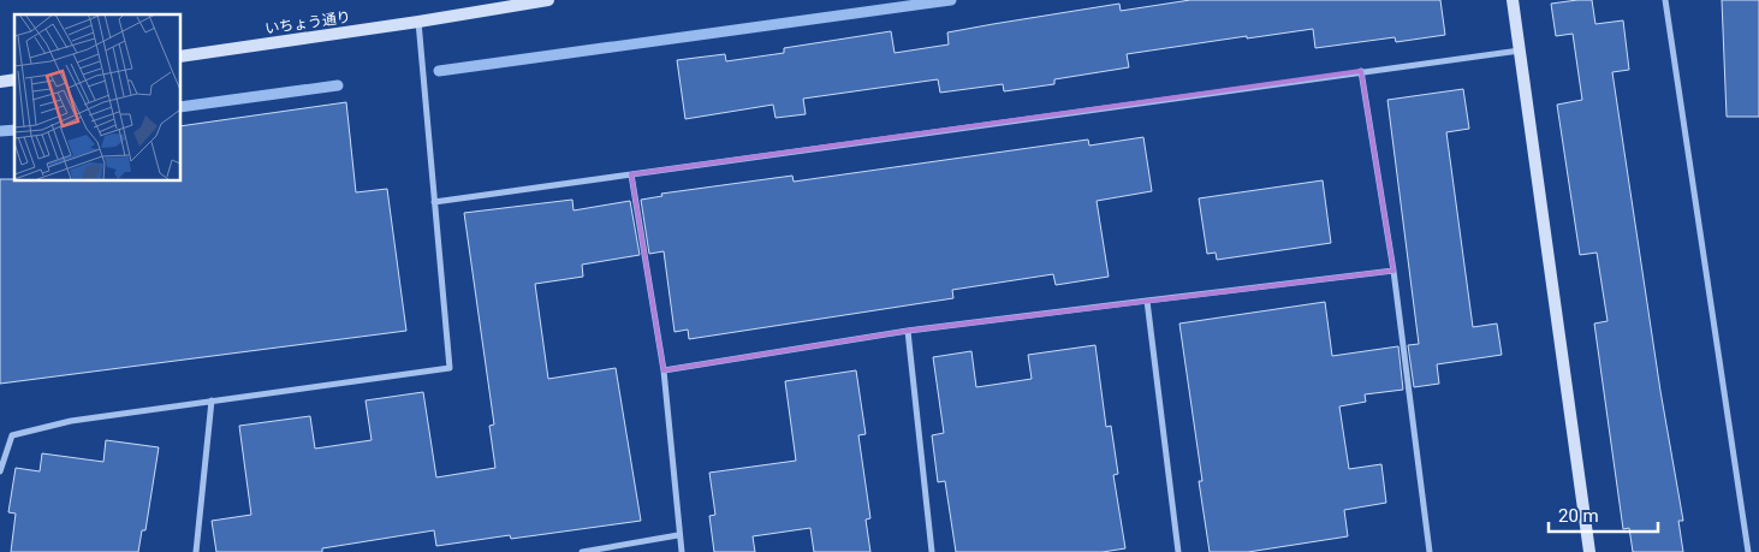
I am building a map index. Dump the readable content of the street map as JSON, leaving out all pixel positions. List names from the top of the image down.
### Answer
{
  "streets": {
    "street": ["いちょう通り"]
  },
  "scale_bar": "20 m"
}
